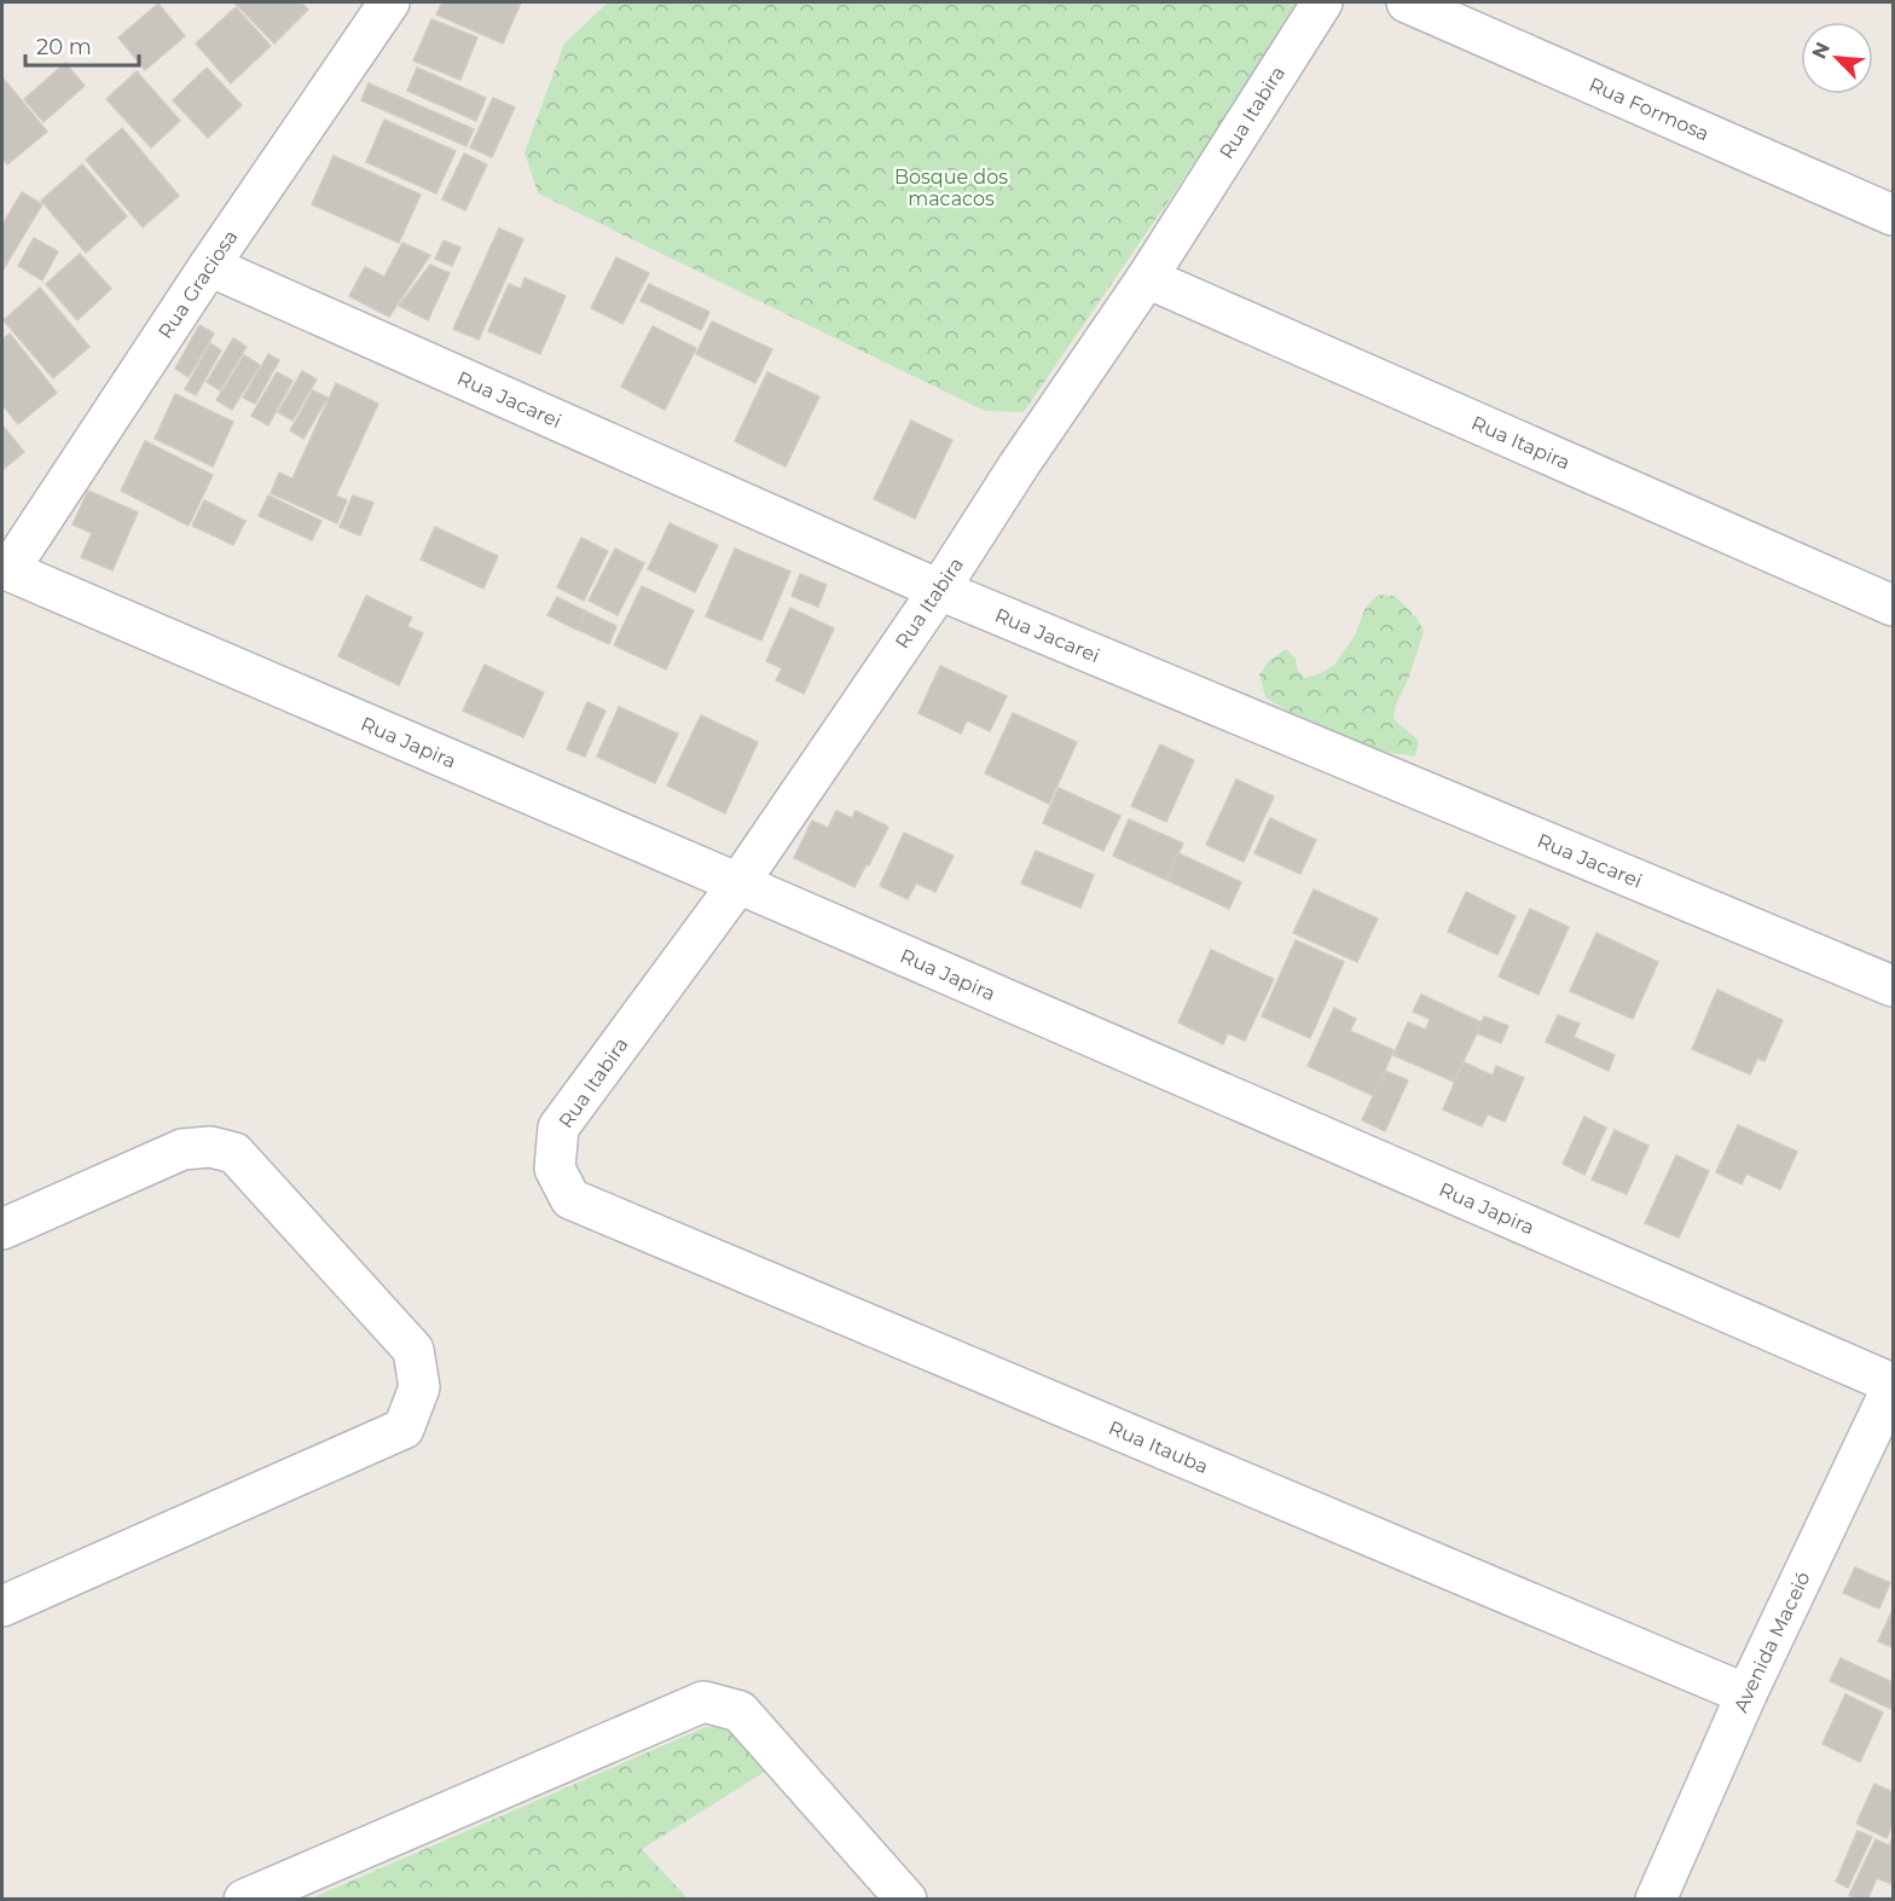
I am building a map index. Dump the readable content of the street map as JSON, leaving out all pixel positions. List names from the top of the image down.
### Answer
{
  "streets": {
    "street": [
      "Rua Formosa",
      "Rua Itabira",
      "Rua Graciosa",
      "Rua Jacarei",
      "Rua Itapira",
      "Rua Japira",
      "Rua Itauba",
      "Avenida Maceió"
    ]
  },
  "crossings": [
    ["Rua Itabira", "Rua Jacarei"],
    ["Rua Itabira", "Rua Itapira"],
    ["Rua Itabira", "Rua Japira"],
    ["Rua Itabira", "Rua Itauba"],
    ["Rua Graciosa", "Rua Jacarei"],
    ["Rua Graciosa", "Rua Japira"],
    ["Rua Japira", "Avenida Maceió"],
    ["Rua Itauba", "Avenida Maceió"]
  ],
  "parks": ["Bosque dos macacos"],
  "scale_bar": "20 m",
  "north": "top left"
}
